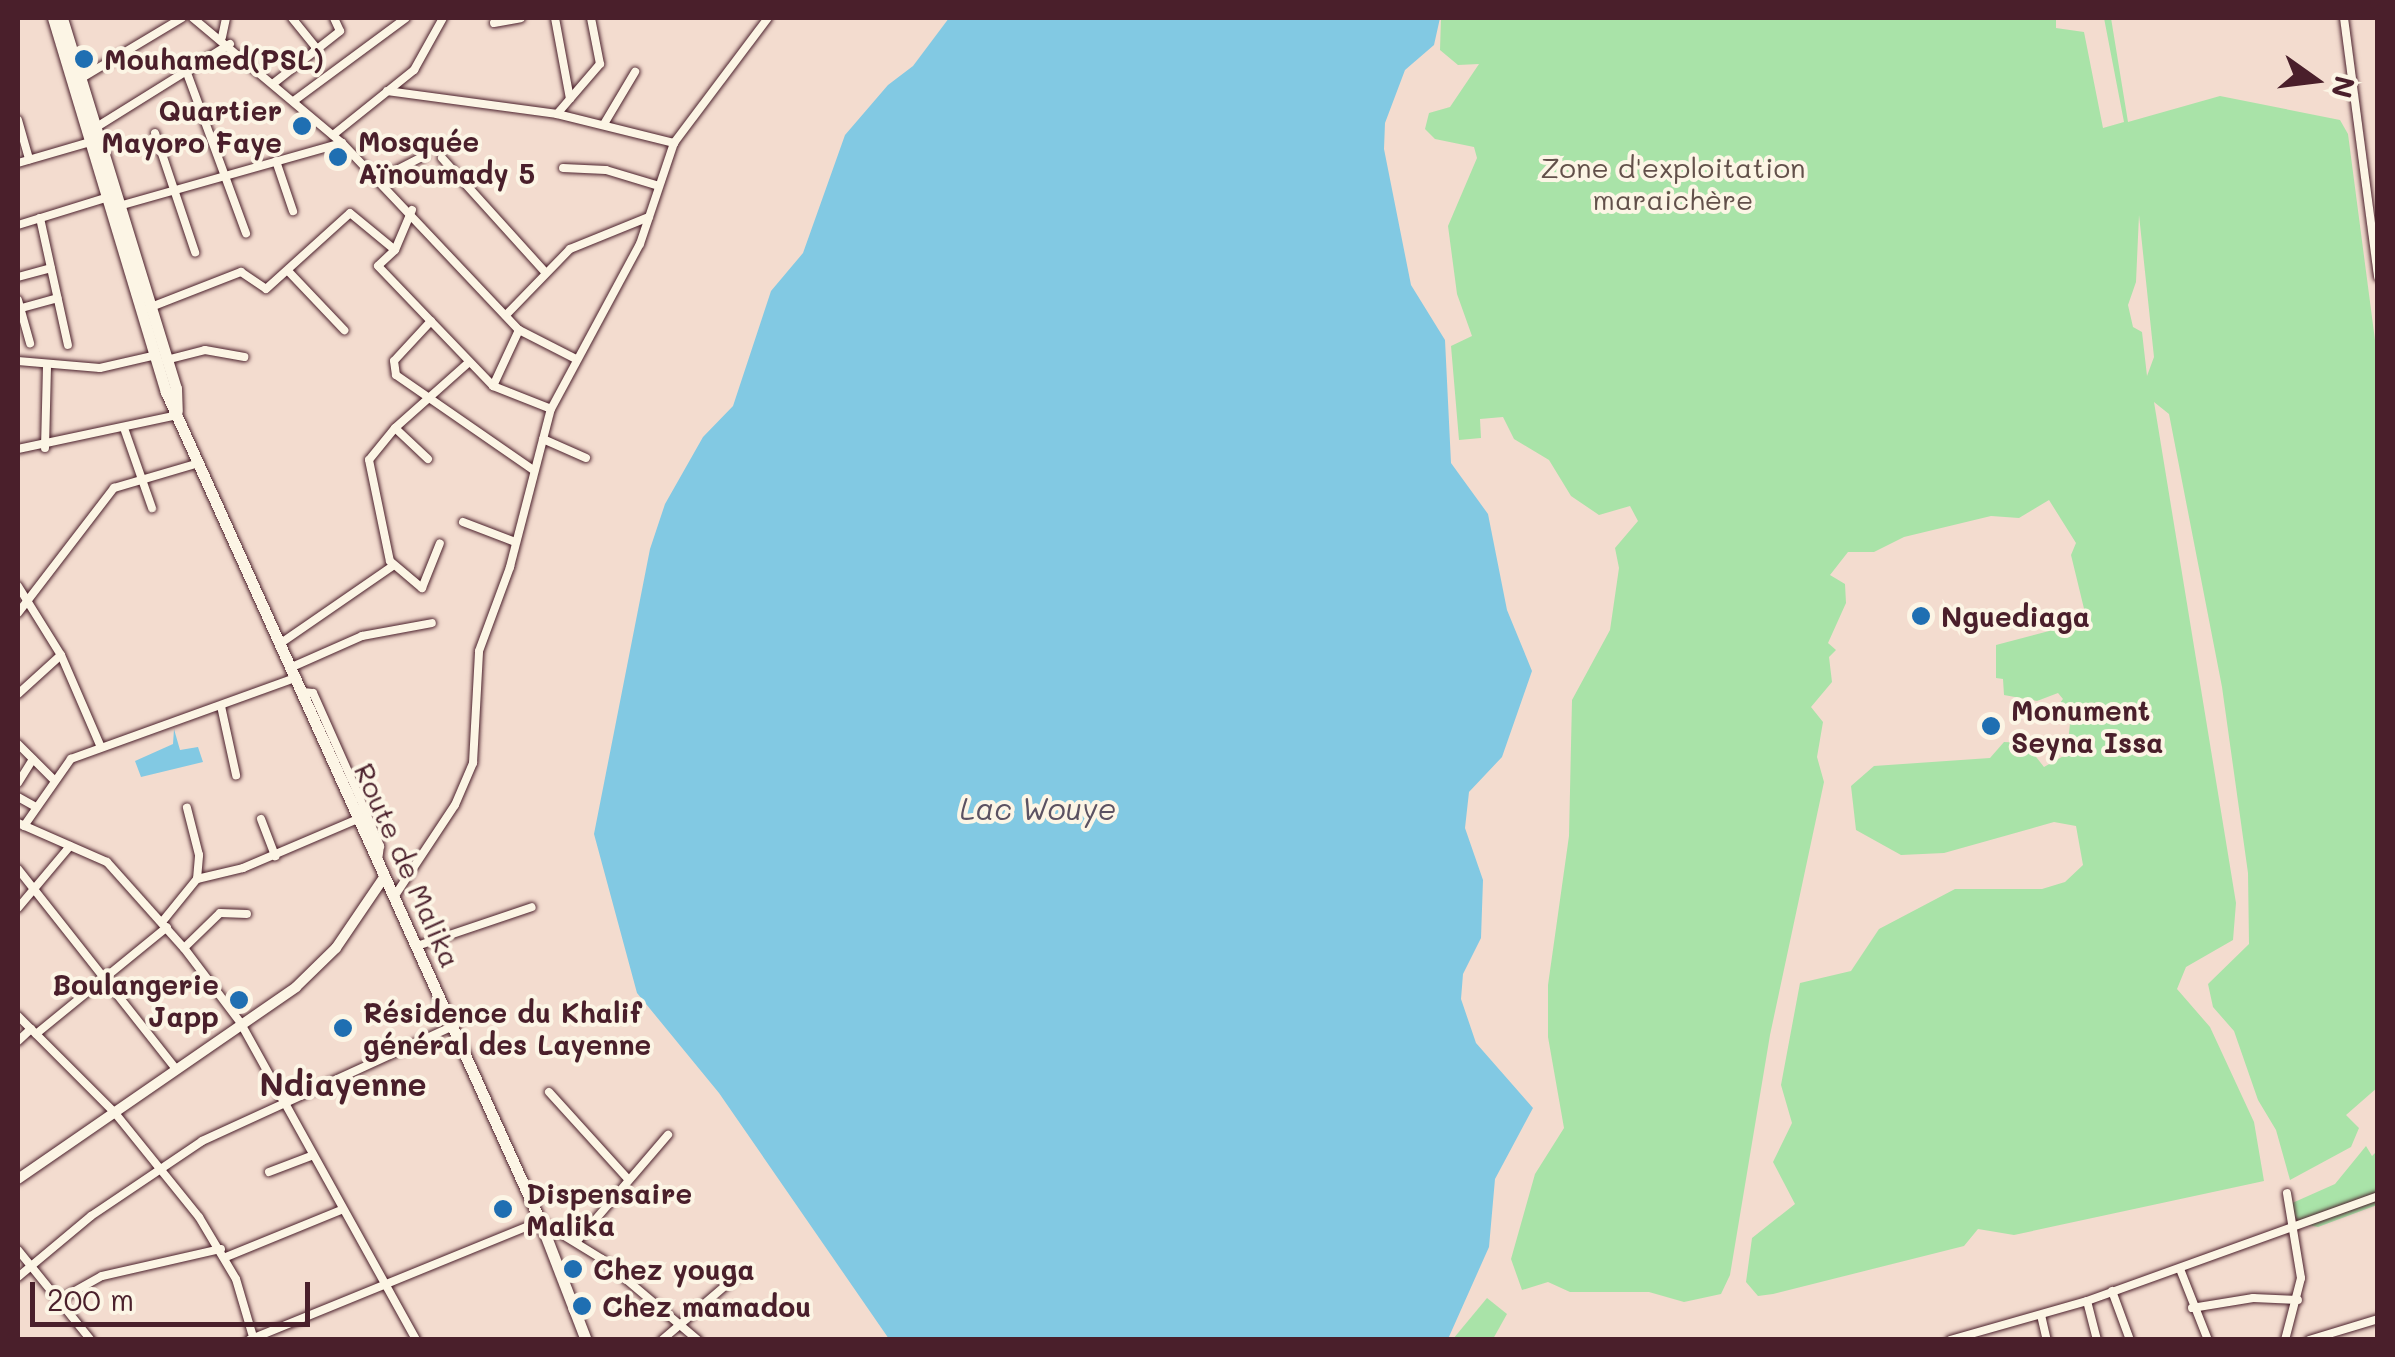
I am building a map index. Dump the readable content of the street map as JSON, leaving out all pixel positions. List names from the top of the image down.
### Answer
{
  "streets": {
    "main road": ["Route de Malika"]
  },
  "districts": ["Ndiayenne"],
  "water": ["Lac Wouye"],
  "parks": ["Zone d'exploitation maraichère"],
  "places": [
    "Mouhamed(PSL)",
    "Quartier Mayoro Faye",
    "Mosquée Aïnoumady 5",
    "Nguediaga",
    "Monument Seyna Issa",
    "Boulangerie Japp",
    "Résidence du Khalif général des Layenne",
    "Dispensaire Malika",
    "Chez youga",
    "Chez mamadou"
  ],
  "scale_bar": "200 m",
  "north": "right"
}
